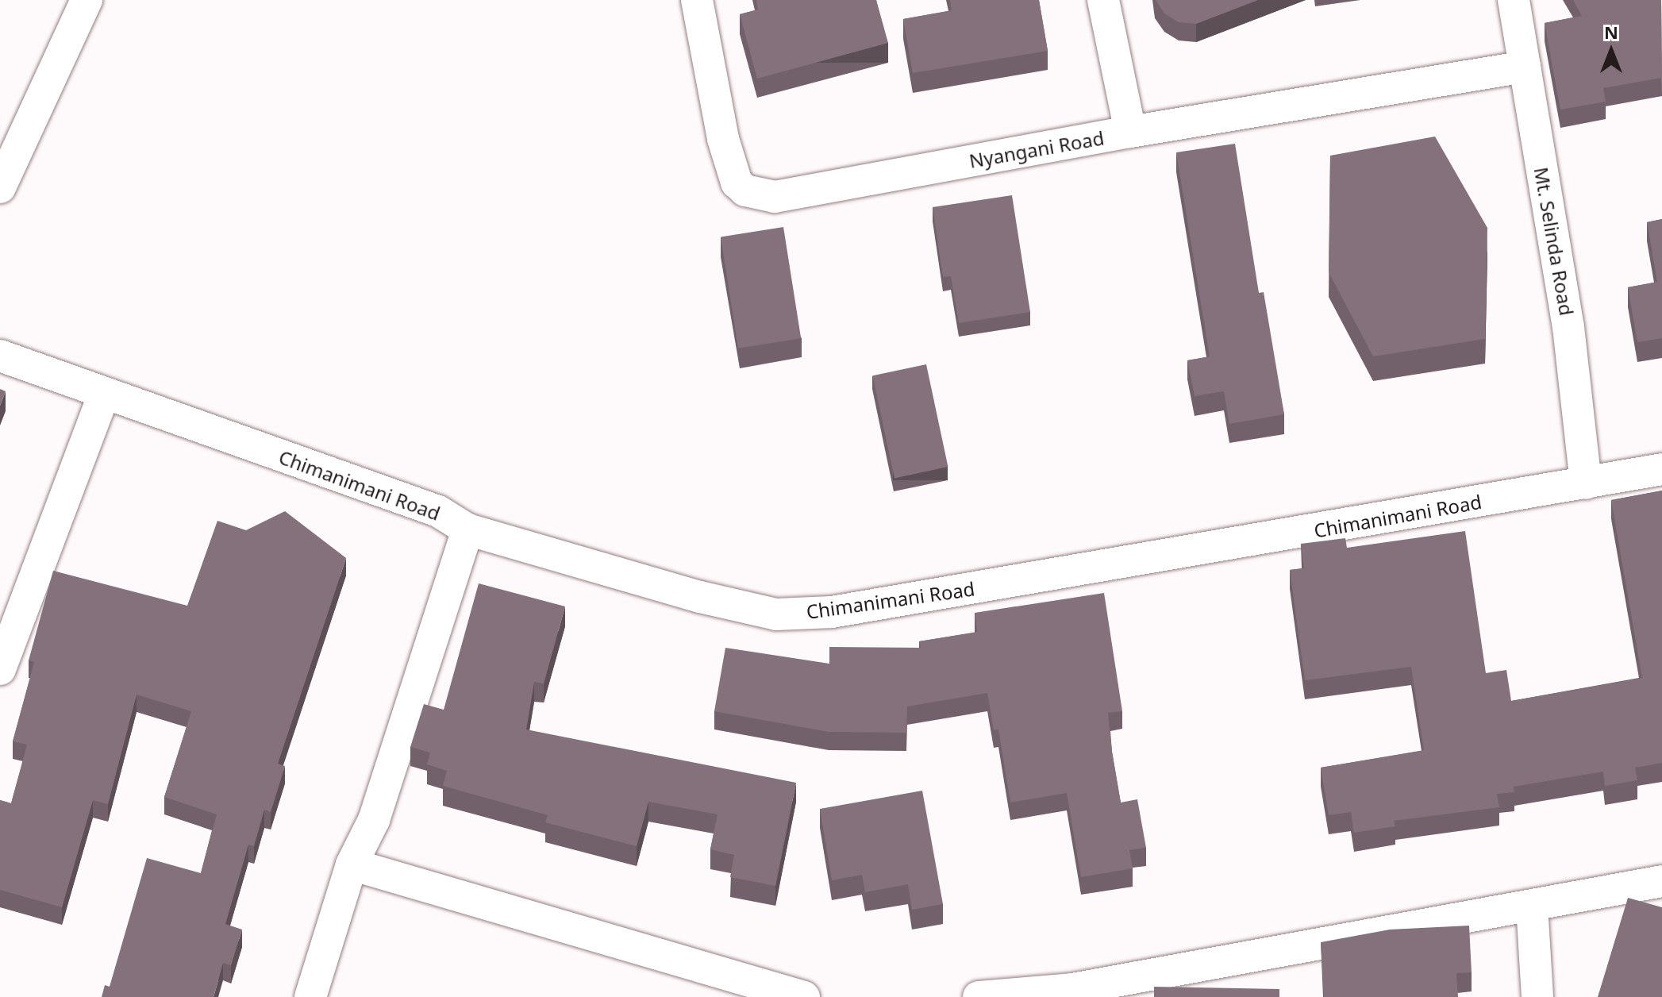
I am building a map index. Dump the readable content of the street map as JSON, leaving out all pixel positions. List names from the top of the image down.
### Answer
{
  "streets": {
    "street": ["Nyangani Road", "Mt. Selinda Road", "Chimanimani Road"]
  },
  "crossings": [
    ["Nyangani Road", "Mt. Selinda Road"],
    ["Mt. Selinda Road", "Chimanimani Road"]
  ],
  "north": "top"
}
